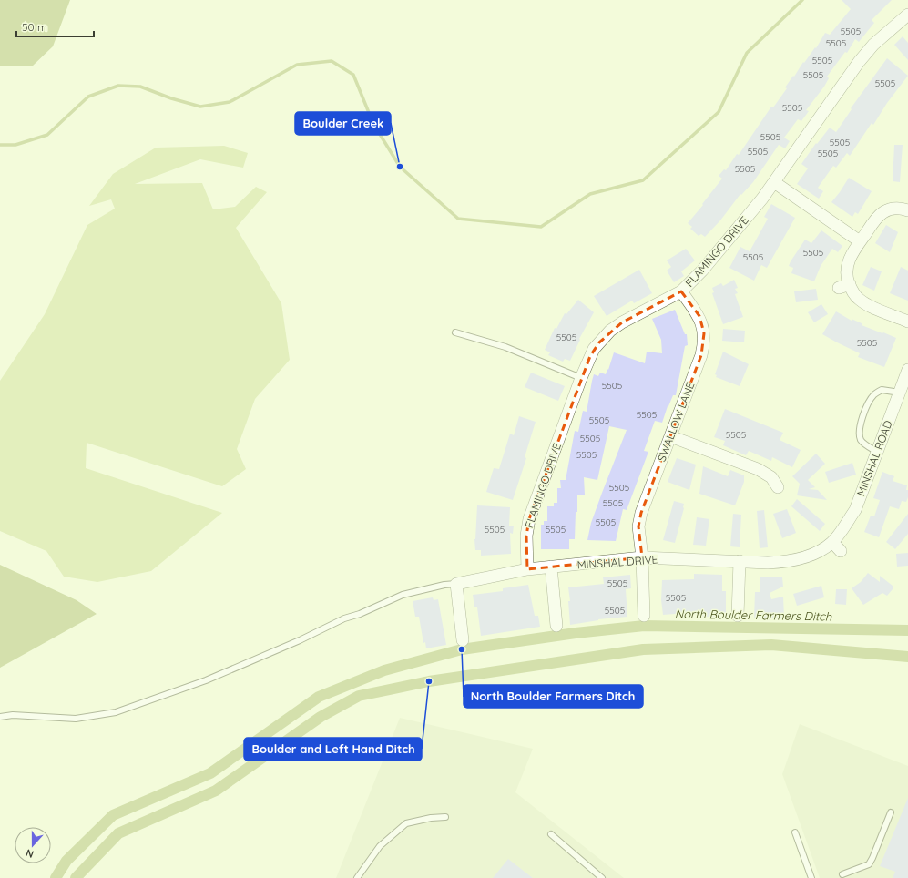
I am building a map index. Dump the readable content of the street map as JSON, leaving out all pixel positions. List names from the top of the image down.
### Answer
{
  "streets": {
    "street": [
      "FLAMINGO DRIVE",
      "SWALLOW LANE",
      "MINSHAL ROAD",
      "MINSHAL DRIVE"
    ]
  },
  "crossings": [
    ["FLAMINGO DRIVE", "SWALLOW LANE"],
    ["FLAMINGO DRIVE", "MINSHAL DRIVE"],
    ["SWALLOW LANE", "MINSHAL DRIVE"],
    ["MINSHAL ROAD", "MINSHAL DRIVE"]
  ],
  "water": ["North Boulder Farmers Ditch"],
  "places": ["Boulder Creek", "North Boulder Farmers Ditch", "Boulder and Left Hand Ditch"],
  "house_numbers": [
    "5505",
    "5505",
    "5505",
    "5505",
    "5505",
    "5505",
    "5505",
    "5505",
    "5505",
    "5505",
    "5505",
    "5505",
    "5505",
    "5505",
    "5505",
    "5505",
    "5505",
    "5505",
    "5505",
    "5505",
    "5505",
    "5505",
    "5505",
    "5505",
    "5505",
    "5505",
    "5505",
    "5505",
    "5505"
  ],
  "scale_bar": "50 m",
  "north": "bottom"
}
